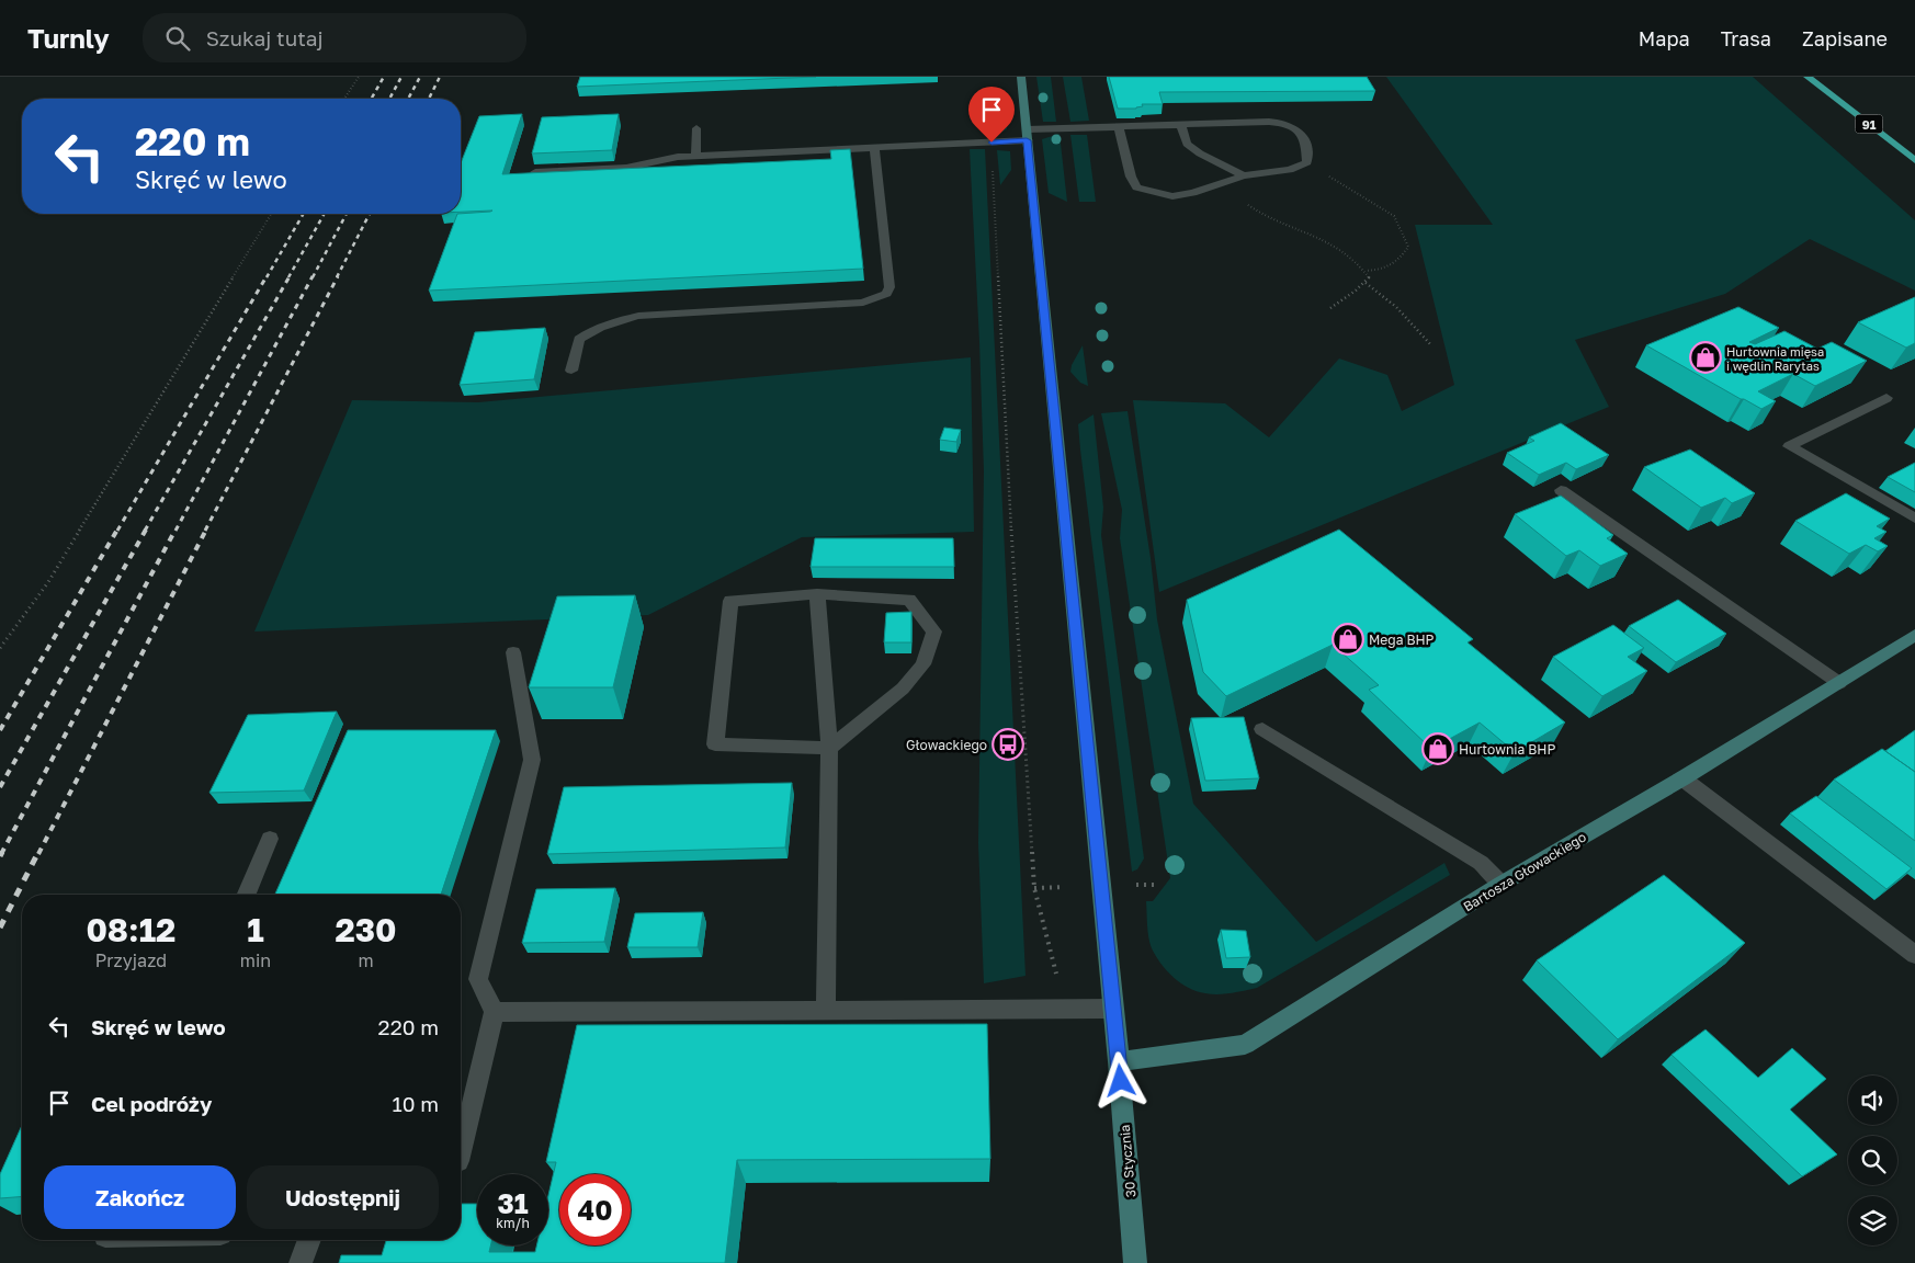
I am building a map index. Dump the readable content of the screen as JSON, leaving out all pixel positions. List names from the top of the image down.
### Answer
{
  "streets": {
    "main road": ["91"],
    "street": ["Bartosza Głowackiego", "30 Stycznia"]
  },
  "crossings": [
    ["Bartosza Głowackiego", "30 Stycznia"]
  ],
  "places": {
    "shop": ["Hurtownia mięsa i wędlin Rarytas", "Mega BHP", "Hurtownia BHP"],
    "bus stop": ["Głowackiego"]
  },
  "page": {
    "header": "Turnly",
    "search": "Szukaj tutaj",
    "nav": ["Mapa", "Trasa", "Zapisane"],
    "turn": ["220 m", "Skręć w lewo"],
    "eta": [
      "08:12",
      "Przyjazd",
      "1",
      "min",
      "230",
      "m"
    ],
    "list": [
      {
        "name": "Skręć w lewo",
        "value": "220 m"
      },
      {
        "name": "Cel podróży",
        "value": "10 m"
      }
    ],
    "buttons": ["Zakończ", "Udostępnij"],
    "speed": "31 km/h",
    "limit": "40"
  }
}
